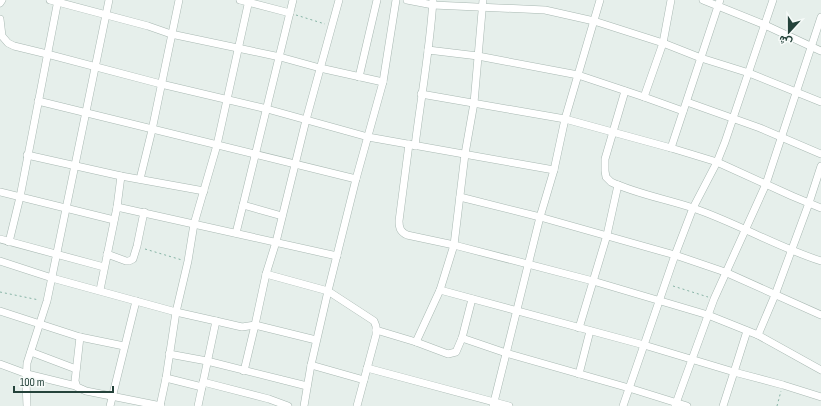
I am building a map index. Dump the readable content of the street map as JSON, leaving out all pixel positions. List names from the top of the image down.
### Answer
{
  "scale_bar": "100 m",
  "north": "bottom"
}
